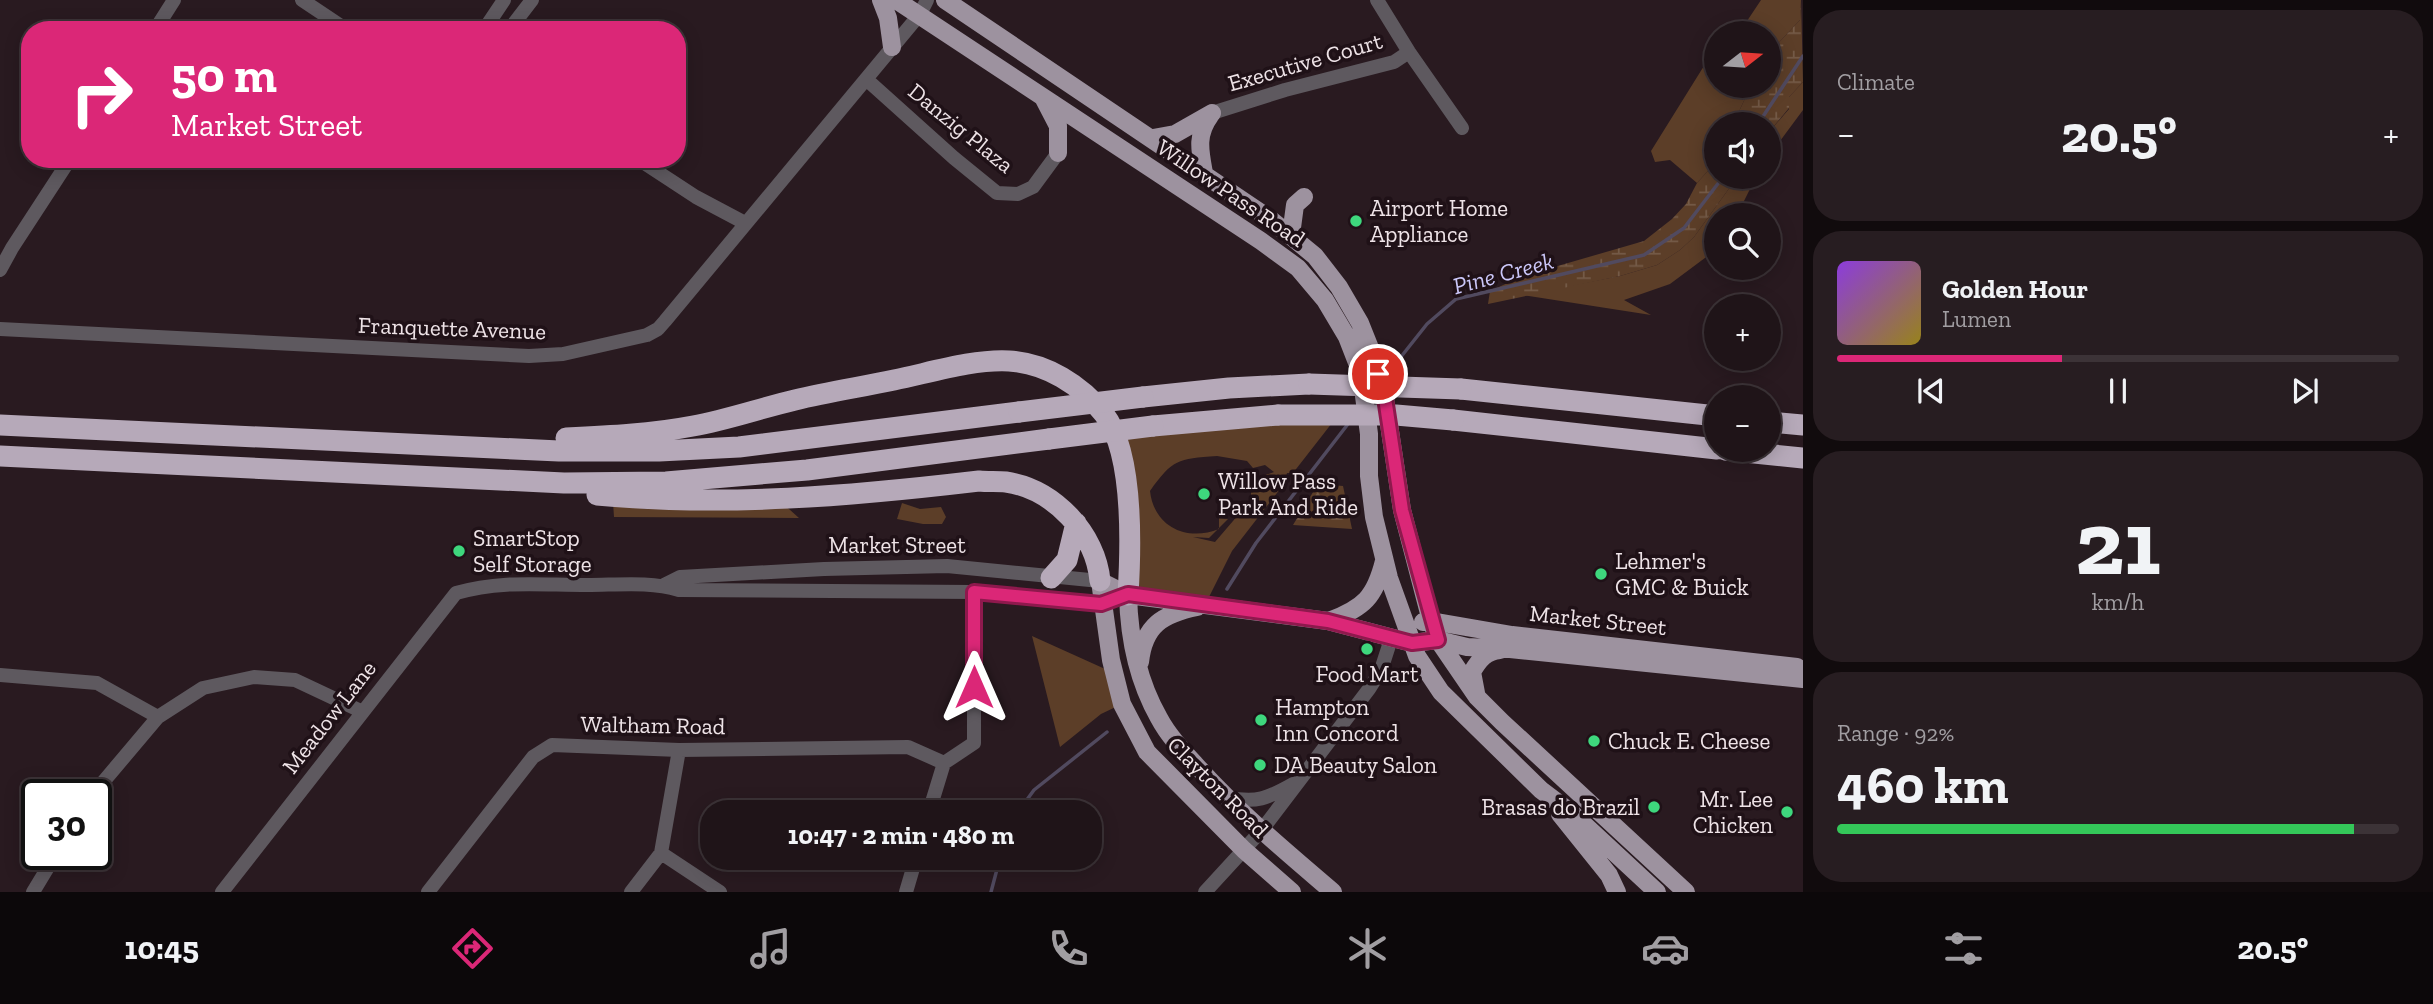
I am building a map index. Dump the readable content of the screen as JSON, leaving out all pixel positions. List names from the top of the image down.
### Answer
{
  "streets": {
    "main road": ["Willow Pass Road", "Market Street", "Clayton Road"],
    "street": [
      "Executive Court",
      "Danzig Plaza",
      "Franquette Avenue",
      "Meadow Lane",
      "Waltham Road"
    ]
  },
  "crossings": [
    ["Danzig Plaza", "Franquette Avenue"],
    ["Willow Pass Road", "Franquette Avenue"],
    ["Willow Pass Road", "Market Street"],
    ["Market Street", "Meadow Lane"],
    ["Market Street", "Clayton Road"]
  ],
  "water": ["Pine Creek"],
  "places": [
    "Airport Home Appliance",
    "Willow Pass Park And Ride",
    "SmartStop Self Storage",
    "Lehmer's GMC & Buick",
    "Food Mart",
    "Hampton Inn Concord",
    "Chuck E. Cheese",
    "DA Beauty Salon",
    "Brasas do Brazil",
    "Mr. Lee Chicken"
  ],
  "north": "right",
  "page": {
    "tile": [
      "Climate",
      ["21", "km/h"],
      ["Range · 92%", "460 km"]
    ],
    "map_buttons": ["+", "−"],
    "turn": ["50 m", "Market Street"],
    "heat": ["−", "20.5°", "+"],
    "song": ["Golden Hour", "Lumen"],
    "limit": "30",
    "trip": "10:47 · 2 min · 480 m",
    "tabs": ["10:45", "20.5°"]
  }
}
